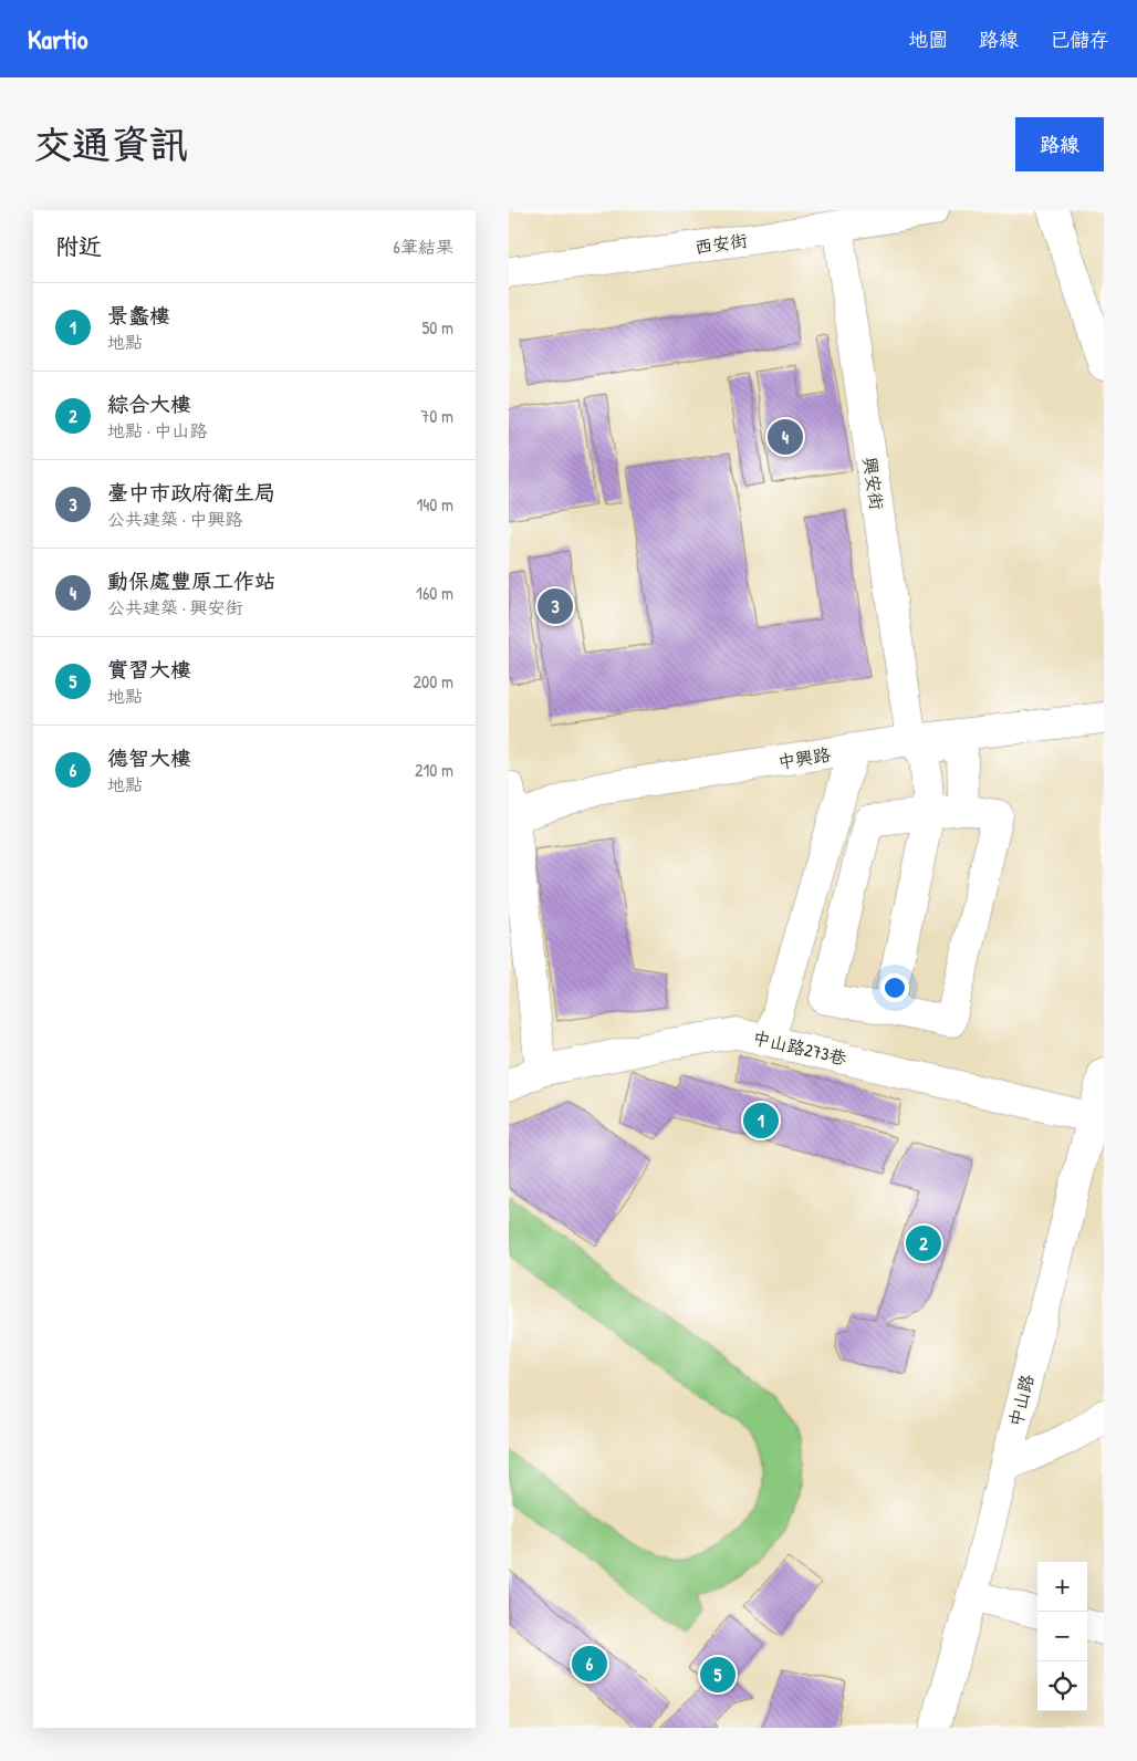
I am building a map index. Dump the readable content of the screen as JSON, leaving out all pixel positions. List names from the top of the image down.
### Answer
{
  "streets": {
    "street": [
      "西安街",
      "興安街",
      "中興路",
      "中山路273巷",
      "中山路"
    ]
  },
  "crossings": [
    ["西安街", "興安街"],
    ["興安街", "中興路"],
    ["中山路273巷", "中山路"]
  ],
  "page": {
    "header": "Kartio",
    "nav": ["地圖", "路線", "已儲存"],
    "buttons": "路線",
    "title": "交通資訊",
    "heading": ["附近", "6筆結果"],
    "list": [
      {
        "mark": "1",
        "name": "景蠡樓",
        "note": "地點",
        "value": "50 m"
      },
      {
        "mark": "2",
        "name": "綜合大樓",
        "note": "地點 · 中山路",
        "value": "70 m"
      },
      {
        "mark": "3",
        "name": "臺中市政府衛生局",
        "note": "公共建築 · 中興路",
        "value": "140 m"
      },
      {
        "mark": "4",
        "name": "動保處豐原工作站",
        "note": "公共建築 · 興安街",
        "value": "160 m"
      },
      {
        "mark": "5",
        "name": "實習大樓",
        "note": "地點",
        "value": "200 m"
      },
      {
        "mark": "6",
        "name": "德智大樓",
        "note": "地點",
        "value": "210 m"
      }
    ],
    "pins": [
      "4",
      "3",
      "1",
      "2",
      "6",
      "5"
    ],
    "map_buttons": ["+", "−"]
  }
}
